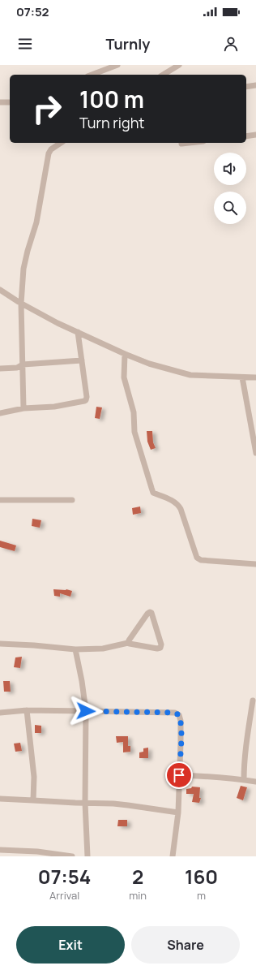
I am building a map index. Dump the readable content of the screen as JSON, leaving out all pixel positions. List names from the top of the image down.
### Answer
{
  "page": {
    "status": "07:52",
    "header": "Turnly",
    "turn": ["100 m", "Turn right"],
    "eta": [
      "07:54",
      "Arrival",
      "2",
      "min",
      "160",
      "m"
    ],
    "buttons": ["Exit", "Share"]
  }
}
